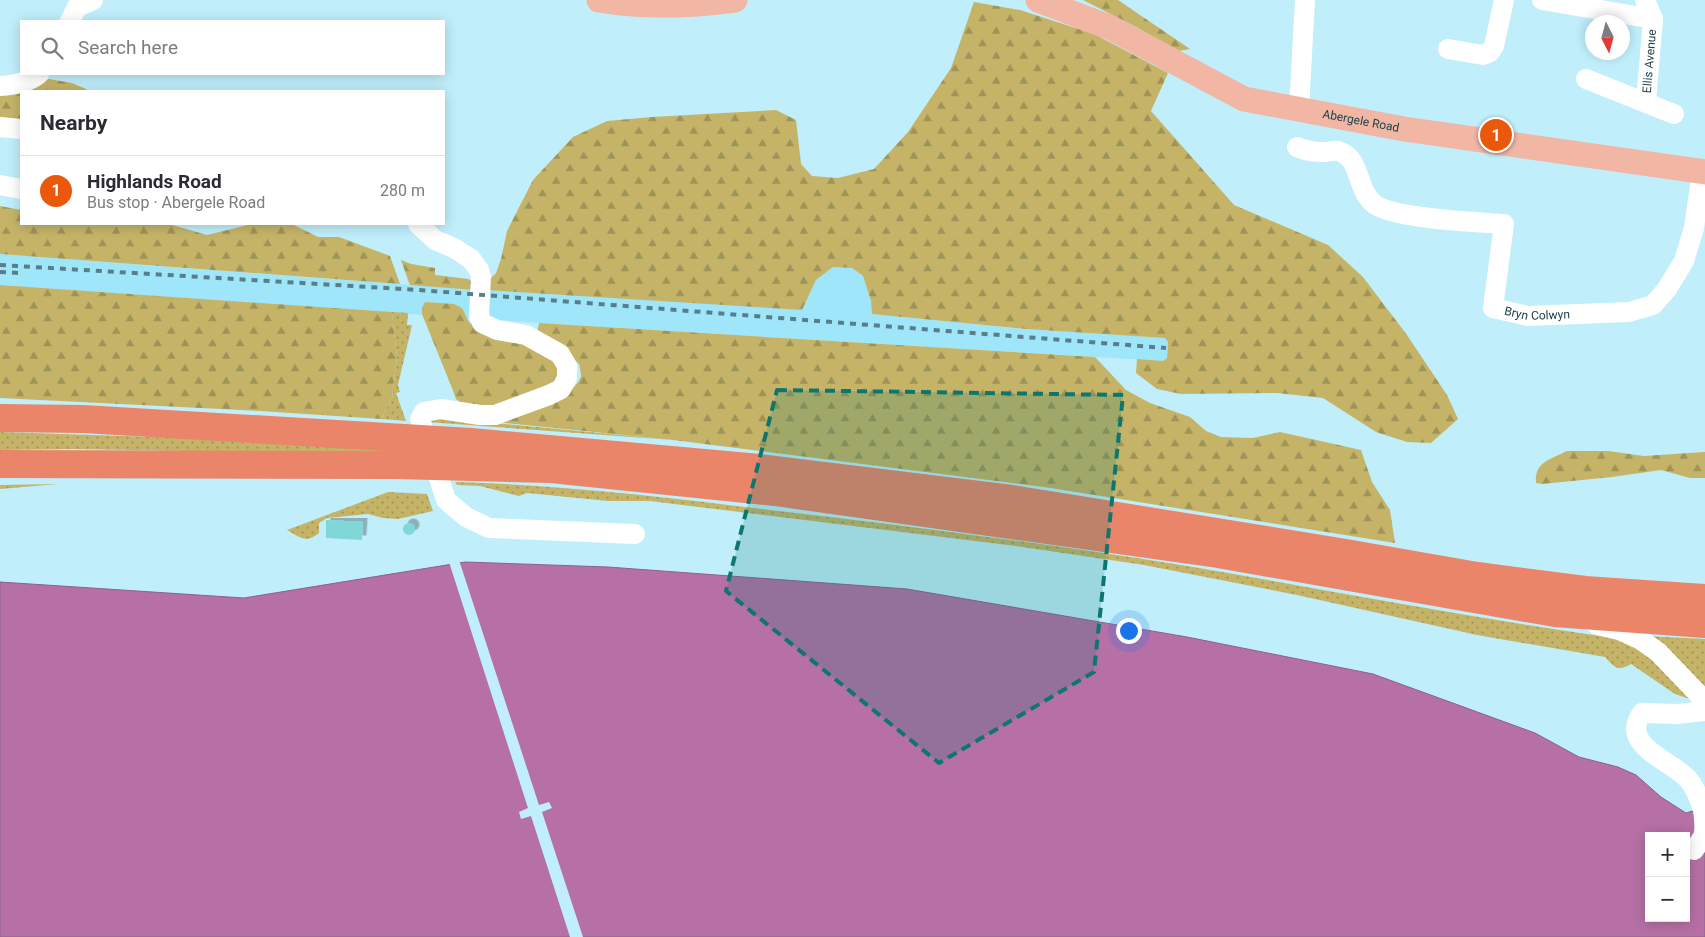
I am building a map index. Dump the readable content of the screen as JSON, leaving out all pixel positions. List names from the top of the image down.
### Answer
{
  "streets": {
    "main road": ["Abergele Road"],
    "street": ["Ellis Avenue", "Bryn Colwyn"]
  },
  "crossings": [
    ["Abergele Road", "Bryn Colwyn"]
  ],
  "north": "bottom",
  "page": {
    "search": "Search here",
    "heading": "Nearby",
    "pins": "1",
    "list": [
      {
        "mark": "1",
        "name": "Highlands Road",
        "note": "Bus stop · Abergele Road",
        "value": "280 m"
      }
    ],
    "map_buttons": ["+", "−"]
  }
}
